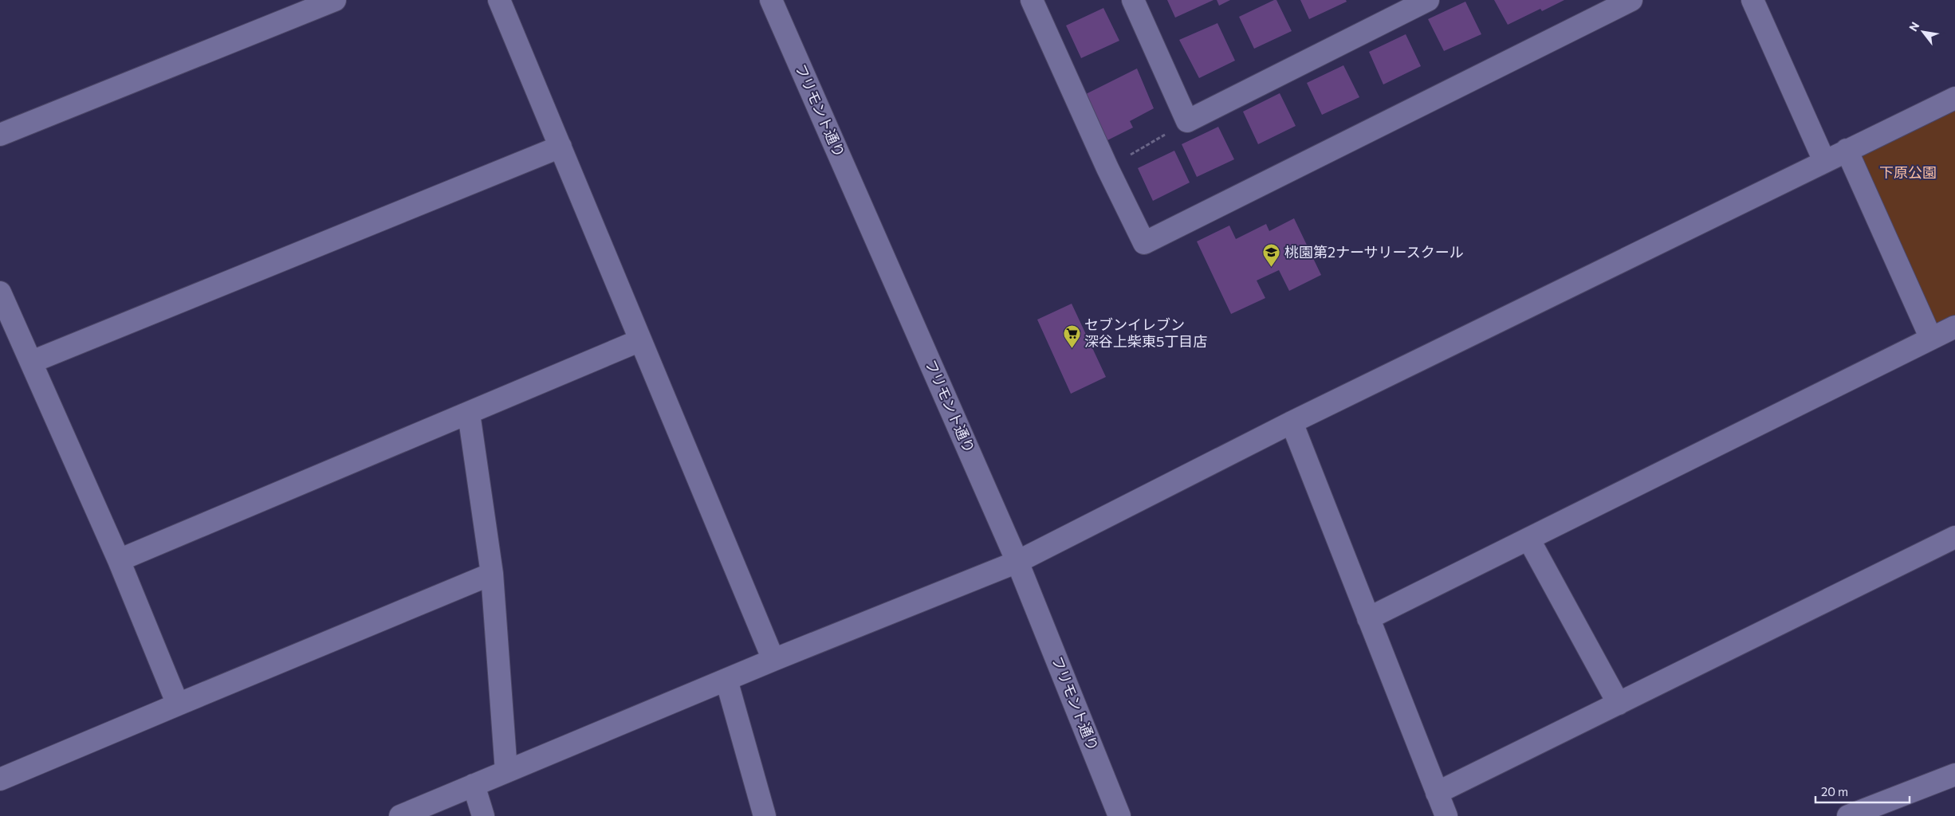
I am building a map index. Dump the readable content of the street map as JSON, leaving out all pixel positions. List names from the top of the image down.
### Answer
{
  "streets": {
    "street": ["フリモント通り"]
  },
  "parks": ["下原公園"],
  "places": {
    "school or university": ["桃園第2ナーサリースクール"],
    "supermarket": ["セブンイレブン 深谷上柴東5丁目店"]
  },
  "scale_bar": "20 m",
  "north": "top left"
}
